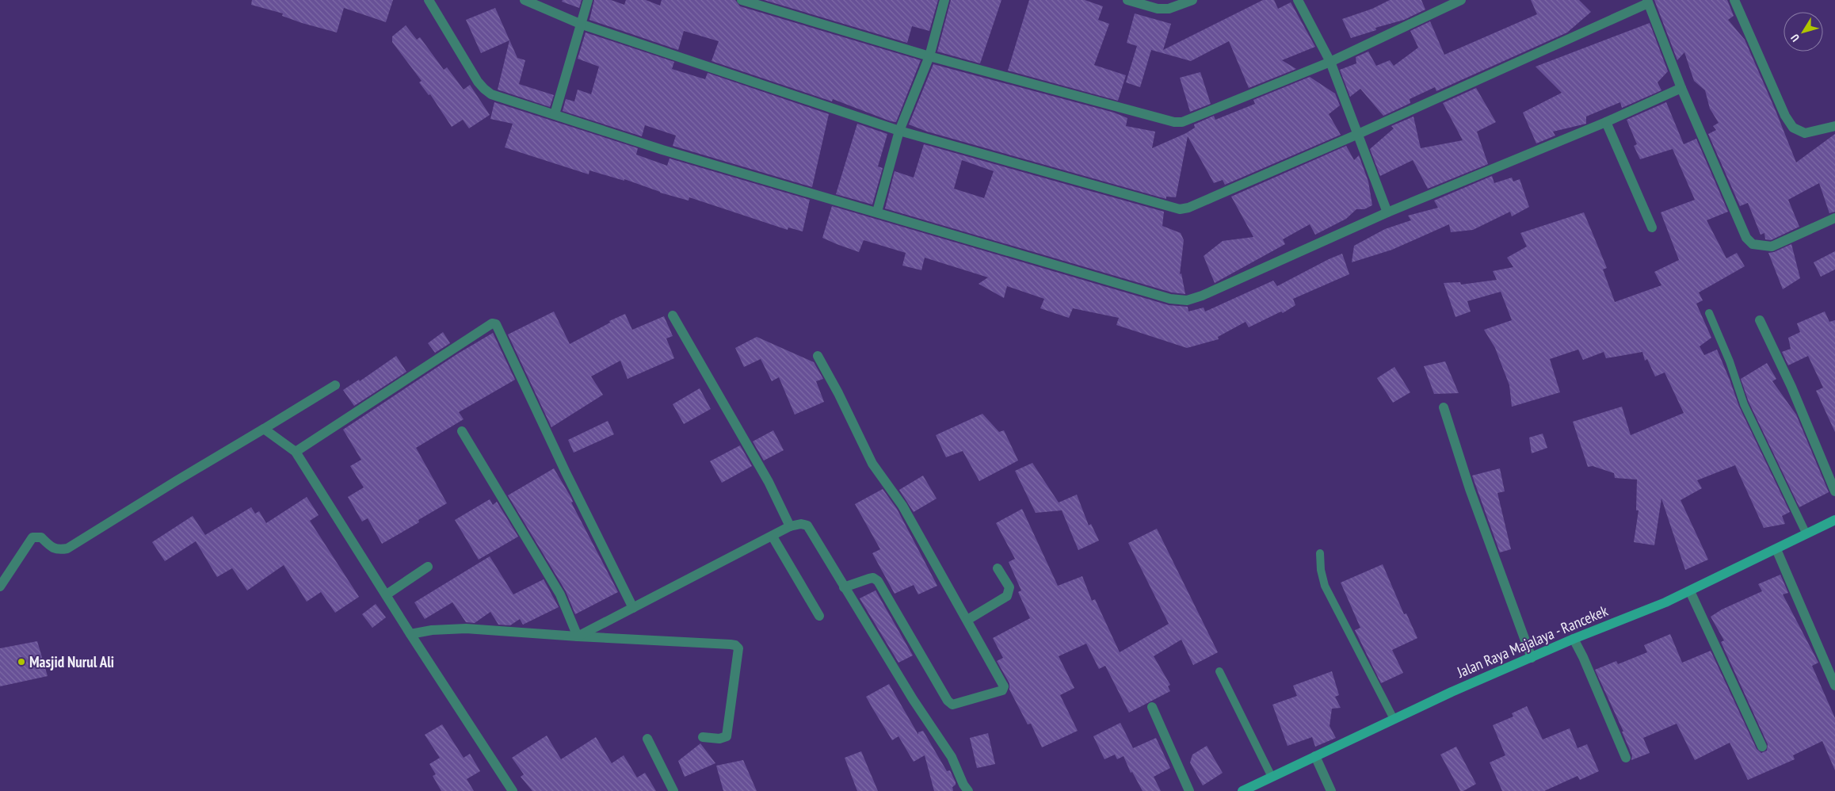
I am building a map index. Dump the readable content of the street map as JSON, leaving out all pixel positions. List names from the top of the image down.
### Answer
{
  "streets": {
    "main road": ["Jalan Raya Majalaya - Rancekek"]
  },
  "places": ["Masjid Nurul Ali"],
  "north": "bottom left"
}
